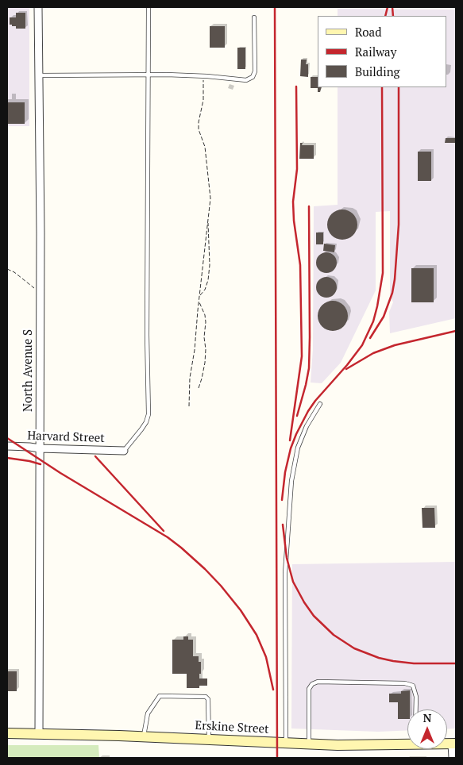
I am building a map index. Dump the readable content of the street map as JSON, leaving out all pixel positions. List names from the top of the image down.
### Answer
{
  "streets": {
    "main road": ["Erskine Street"],
    "street": ["North Avenue S", "Harvard Street"]
  },
  "crossings": [
    ["North Avenue S", "Harvard Street"],
    ["North Avenue S", "Erskine Street"]
  ],
  "legend": ["Road", "Railway", "Building"],
  "north": "top"
}
